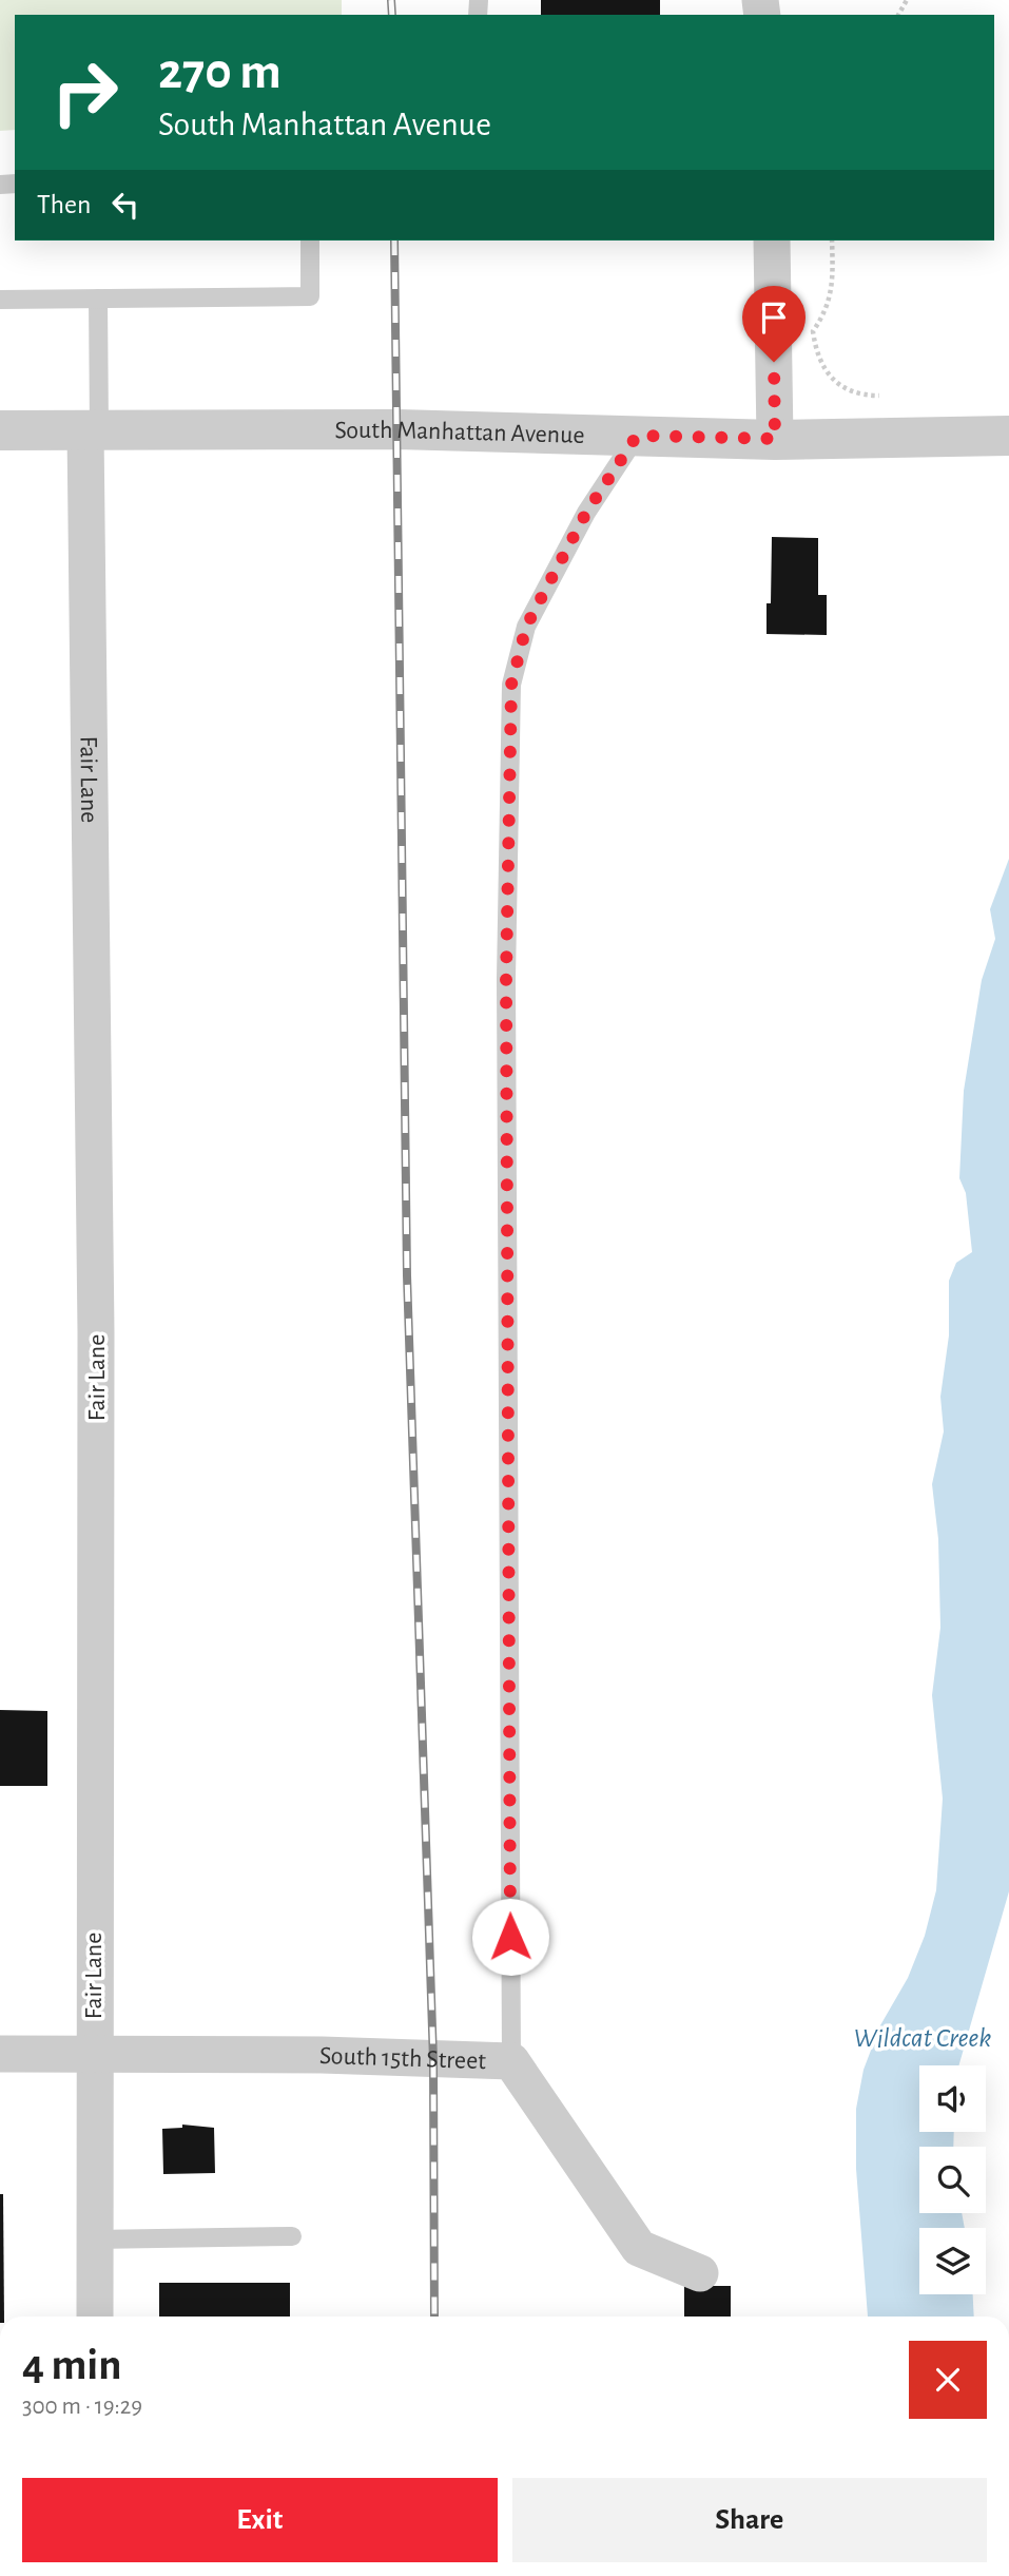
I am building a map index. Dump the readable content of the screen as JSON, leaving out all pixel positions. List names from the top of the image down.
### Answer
{
  "streets": {
    "street": ["South Manhattan Avenue", "Fair Lane", "South 15th Street"]
  },
  "crossings": [
    ["South Manhattan Avenue", "Fair Lane"],
    ["Fair Lane", "South 15th Street"]
  ],
  "water": ["Wildcat Creek"],
  "page": {
    "turn": ["270 m", "South Manhattan Avenue"],
    "then": "Then",
    "heading": ["4 min", "300 m · 19:29"],
    "buttons": ["Exit", "Share"]
  }
}
